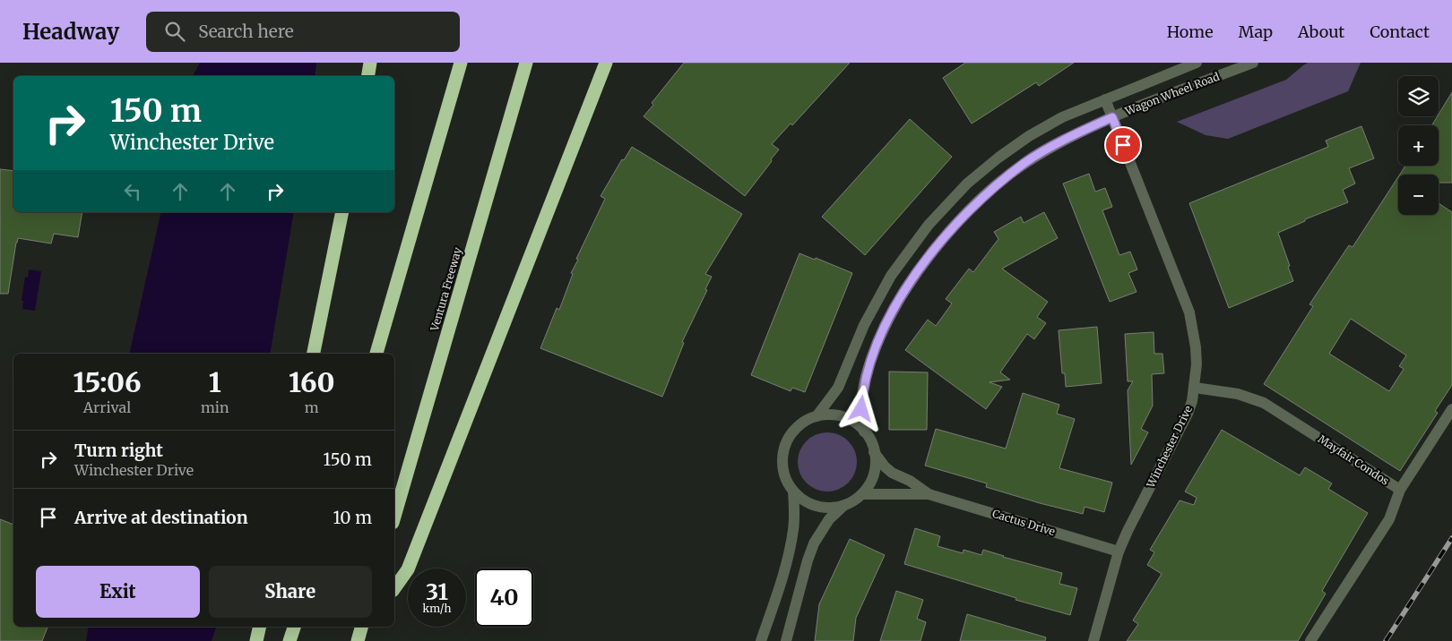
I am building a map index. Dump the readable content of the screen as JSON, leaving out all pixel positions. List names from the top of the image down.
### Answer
{
  "streets": {
    "highway": ["Ventura Freeway"],
    "street": [
      "Wagon Wheel Road",
      "Winchester Drive",
      "Mayfair Condos",
      "Cactus Drive"
    ]
  },
  "crossings": [
    ["Wagon Wheel Road", "Winchester Drive"],
    ["Wagon Wheel Road", "Cactus Drive"],
    ["Winchester Drive", "Mayfair Condos"],
    ["Winchester Drive", "Cactus Drive"]
  ],
  "page": {
    "header": "Headway",
    "search": "Search here",
    "nav": [
      "Home",
      "Map",
      "About",
      "Contact"
    ],
    "map_buttons": ["+", "−"],
    "turn": ["150 m", "Winchester Drive"],
    "eta": [
      "15:06",
      "Arrival",
      "1",
      "min",
      "160",
      "m"
    ],
    "list": [
      {
        "name": "Turn right",
        "note": "Winchester Drive",
        "value": "150 m"
      },
      {
        "name": "Arrive at destination",
        "value": "10 m"
      }
    ],
    "buttons": ["Exit", "Share"],
    "speed": "31 km/h",
    "limit": "40"
  }
}
